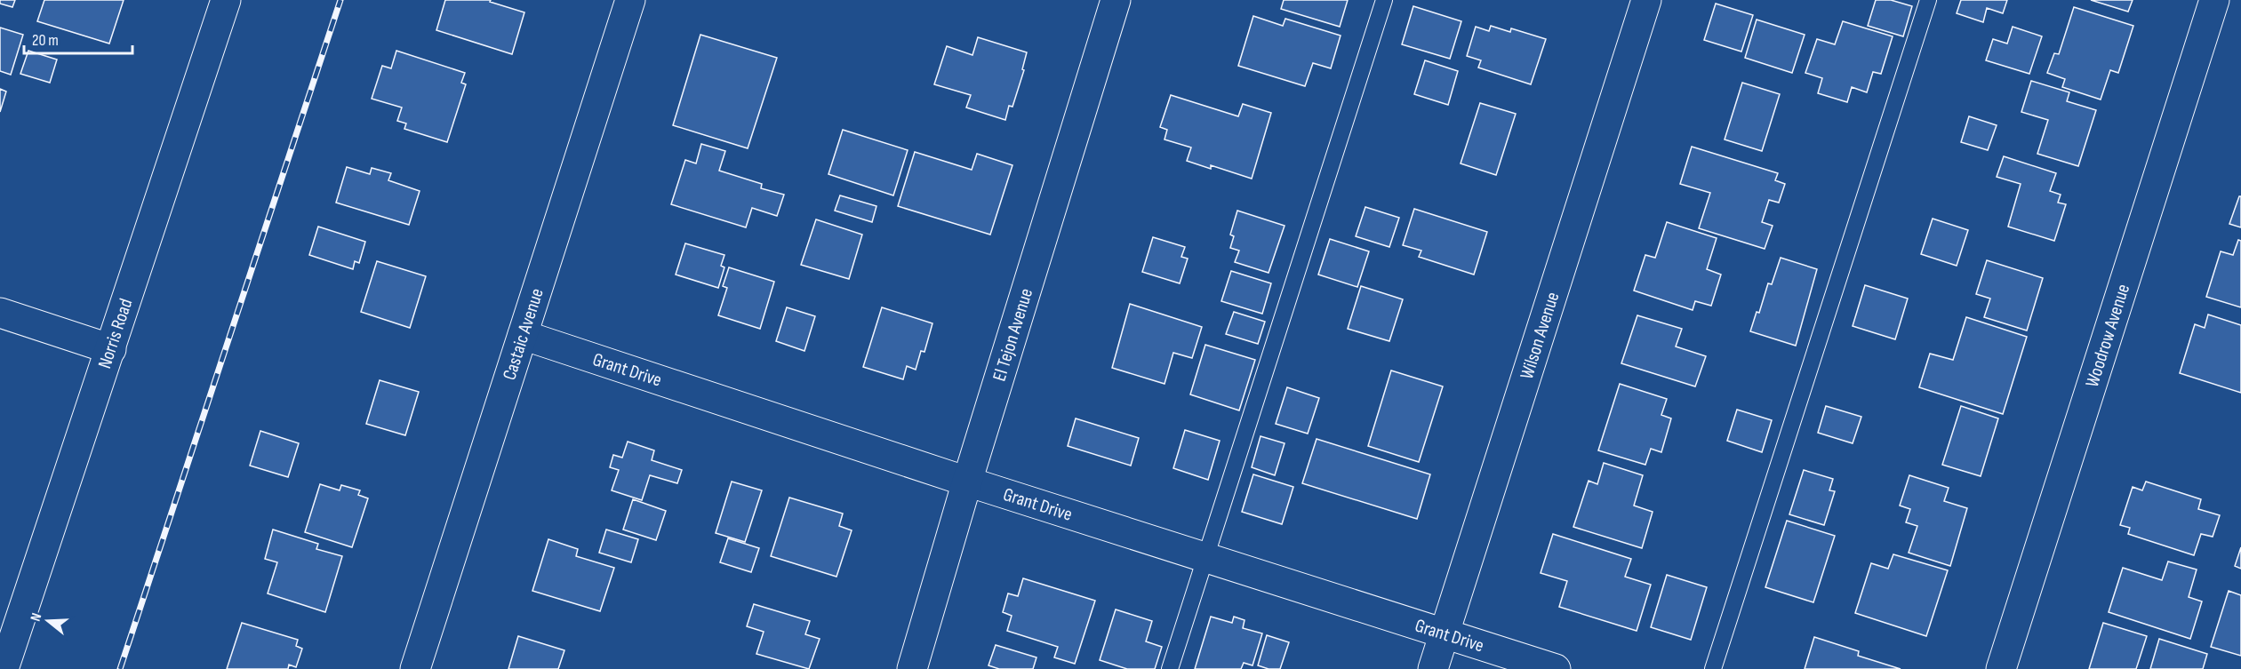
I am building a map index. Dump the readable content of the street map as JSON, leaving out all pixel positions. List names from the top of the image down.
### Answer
{
  "streets": {
    "street": [
      "Castaic Avenue",
      "El Tejon Avenue",
      "Woodrow Avenue",
      "Norris Road",
      "Wilson Avenue",
      "Grant Drive"
    ]
  },
  "crossings": [
    ["Castaic Avenue", "Grant Drive"],
    ["El Tejon Avenue", "Grant Drive"],
    ["Wilson Avenue", "Grant Drive"]
  ],
  "scale_bar": "20 m",
  "north": "left"
}
